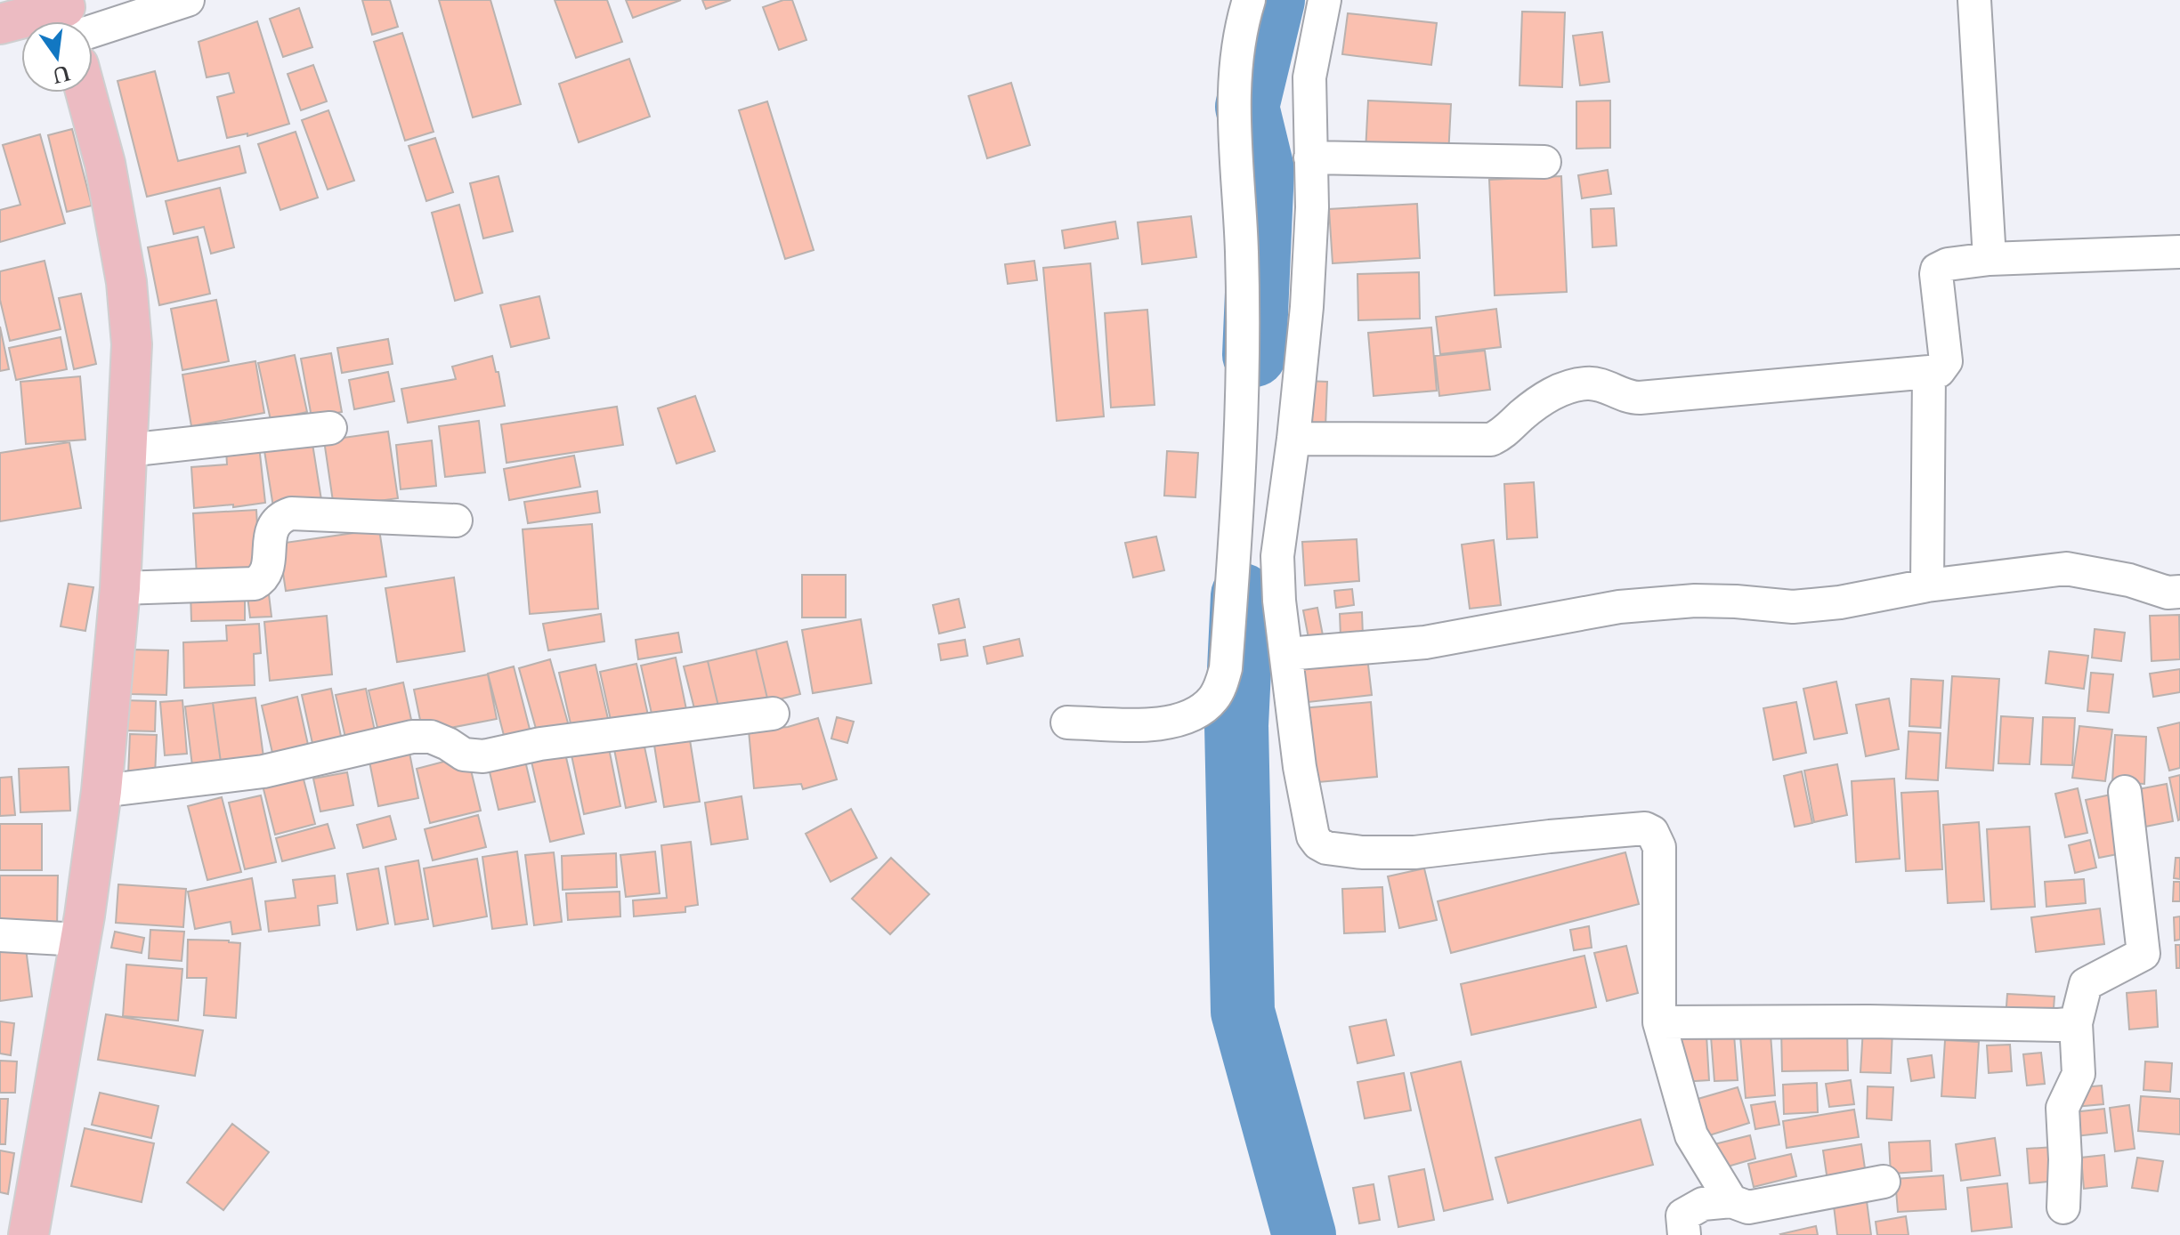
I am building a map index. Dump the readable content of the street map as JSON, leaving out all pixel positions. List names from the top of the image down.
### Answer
{
  "north": "bottom"
}
